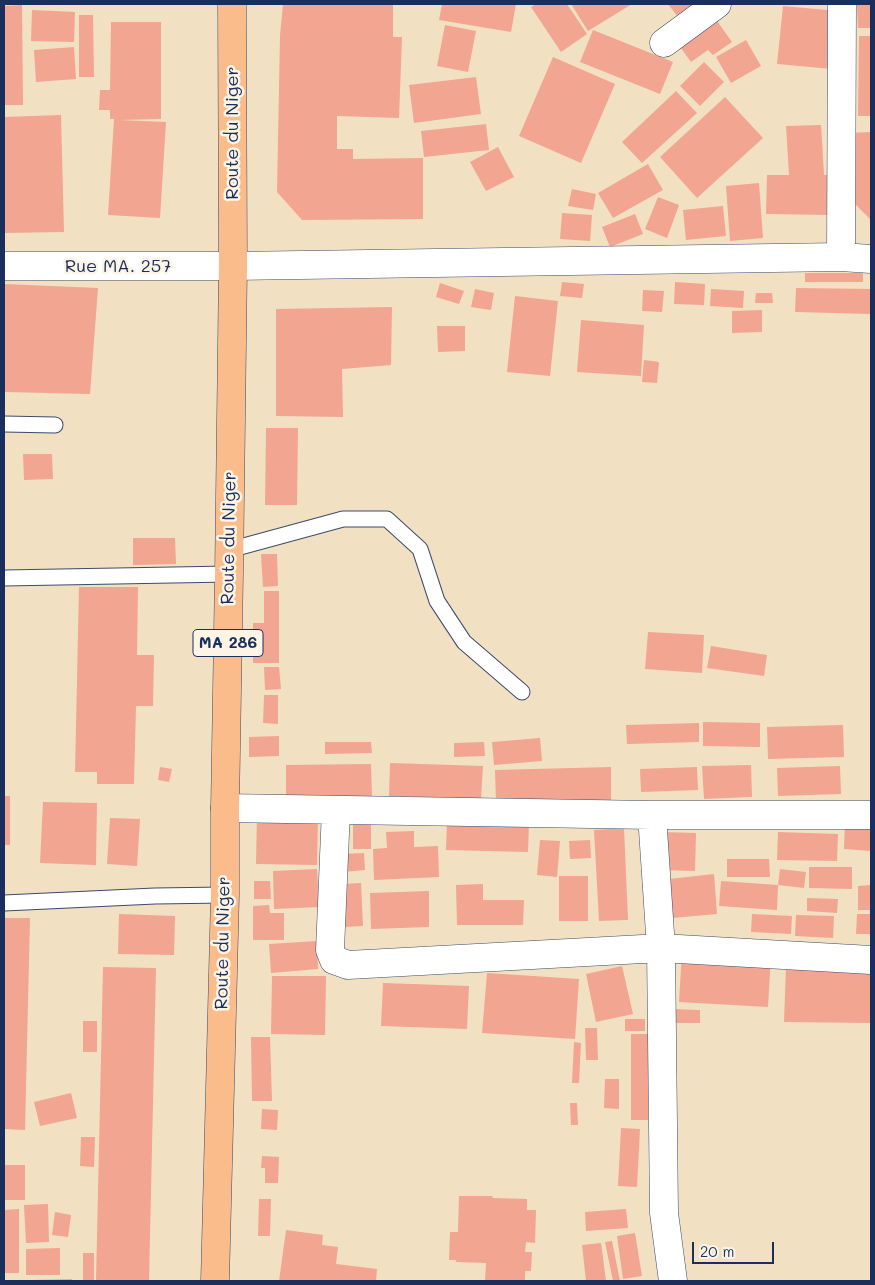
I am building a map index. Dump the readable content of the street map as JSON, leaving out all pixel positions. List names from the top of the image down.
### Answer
{
  "streets": {
    "main road": ["Route du Niger", "MA 286"],
    "street": ["Rue MA. 257"]
  },
  "crossings": [
    ["Route du Niger", "Rue MA. 257"]
  ],
  "scale_bar": "20 m"
}
